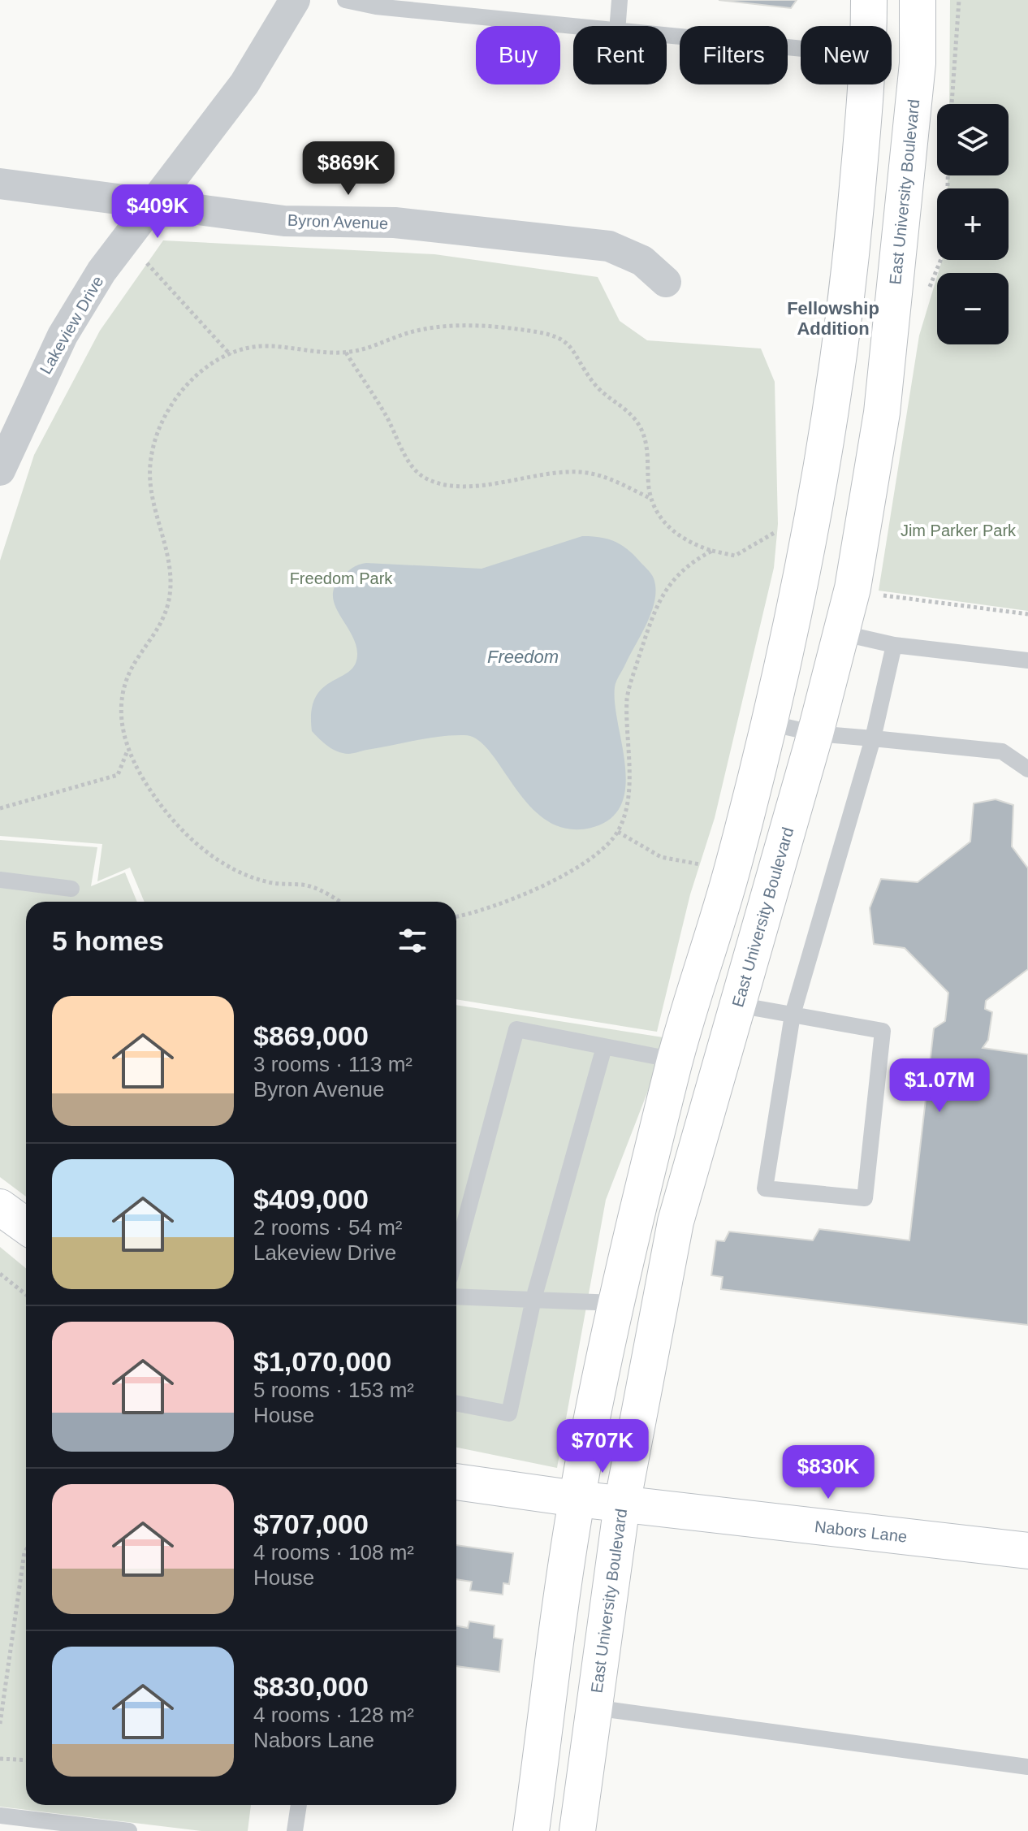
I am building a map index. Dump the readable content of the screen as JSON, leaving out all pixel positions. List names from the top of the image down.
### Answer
{
  "streets": {
    "main road": ["East University Boulevard", "Nabors Lane"],
    "street": ["Byron Avenue", "Lakeview Drive"]
  },
  "crossings": [
    ["East University Boulevard", "Nabors Lane"],
    ["Byron Avenue", "Lakeview Drive"]
  ],
  "districts": ["Fellowship Addition"],
  "water": ["Freedom"],
  "parks": ["Jim Parker Park", "Freedom Park"],
  "page": {
    "chip": [
      "Buy",
      "Rent",
      "Filters",
      "New"
    ],
    "map_buttons": ["+", "−"],
    "price": [
      "$869K",
      "$409K",
      "$1.07M",
      "$707K",
      "$830K"
    ],
    "heading": "5 homes",
    "list": [
      {
        "name": "$869,000",
        "note": "3 rooms · 113 m² · Byron Avenue"
      },
      {
        "name": "$409,000",
        "note": "2 rooms · 54 m² · Lakeview Drive"
      },
      {
        "name": "$1,070,000",
        "note": "5 rooms · 153 m² · House"
      },
      {
        "name": "$707,000",
        "note": "4 rooms · 108 m² · House"
      },
      {
        "name": "$830,000",
        "note": "4 rooms · 128 m² · Nabors Lane"
      }
    ]
  }
}
